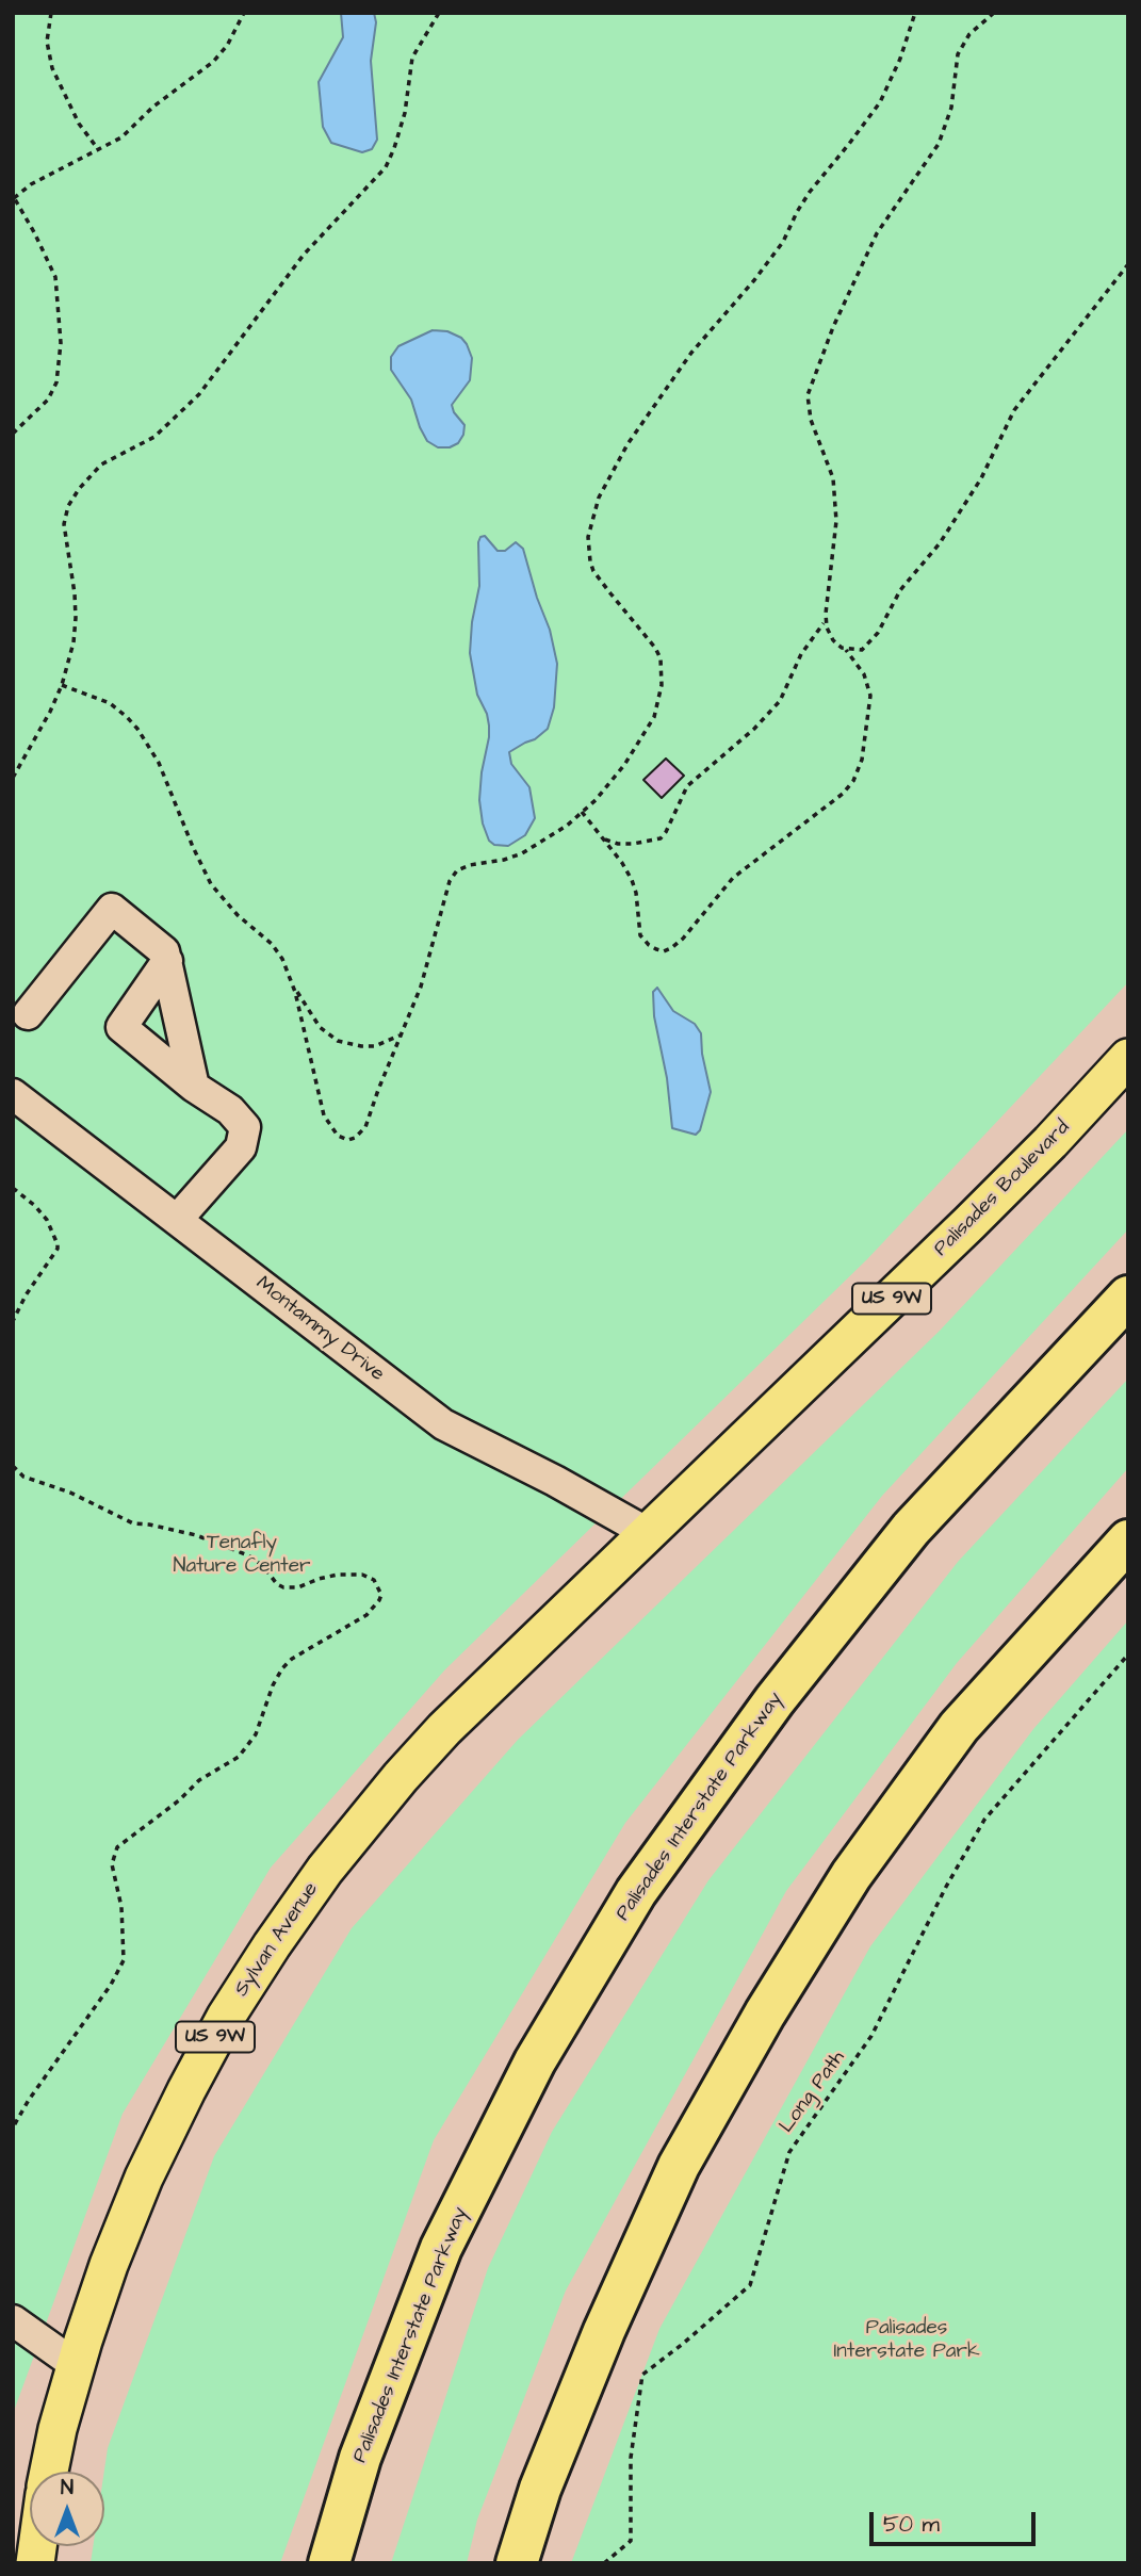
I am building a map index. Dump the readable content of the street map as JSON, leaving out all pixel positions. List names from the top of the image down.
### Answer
{
  "streets": {
    "highway": ["Palisades Interstate Parkway"],
    "main road": ["Palisades Boulevard", "US 9W", "Sylvan Avenue"],
    "street": ["Montammy Drive"],
    "path": ["Long Path"]
  },
  "crossings": [
    ["Palisades Boulevard", "Montammy Drive"],
    ["Palisades Boulevard", "Sylvan Avenue"],
    ["Montammy Drive", "Sylvan Avenue"]
  ],
  "parks": ["Tenafly Nature Center", "Palisades Interstate Park"],
  "scale_bar": "50 m",
  "north": "top"
}
